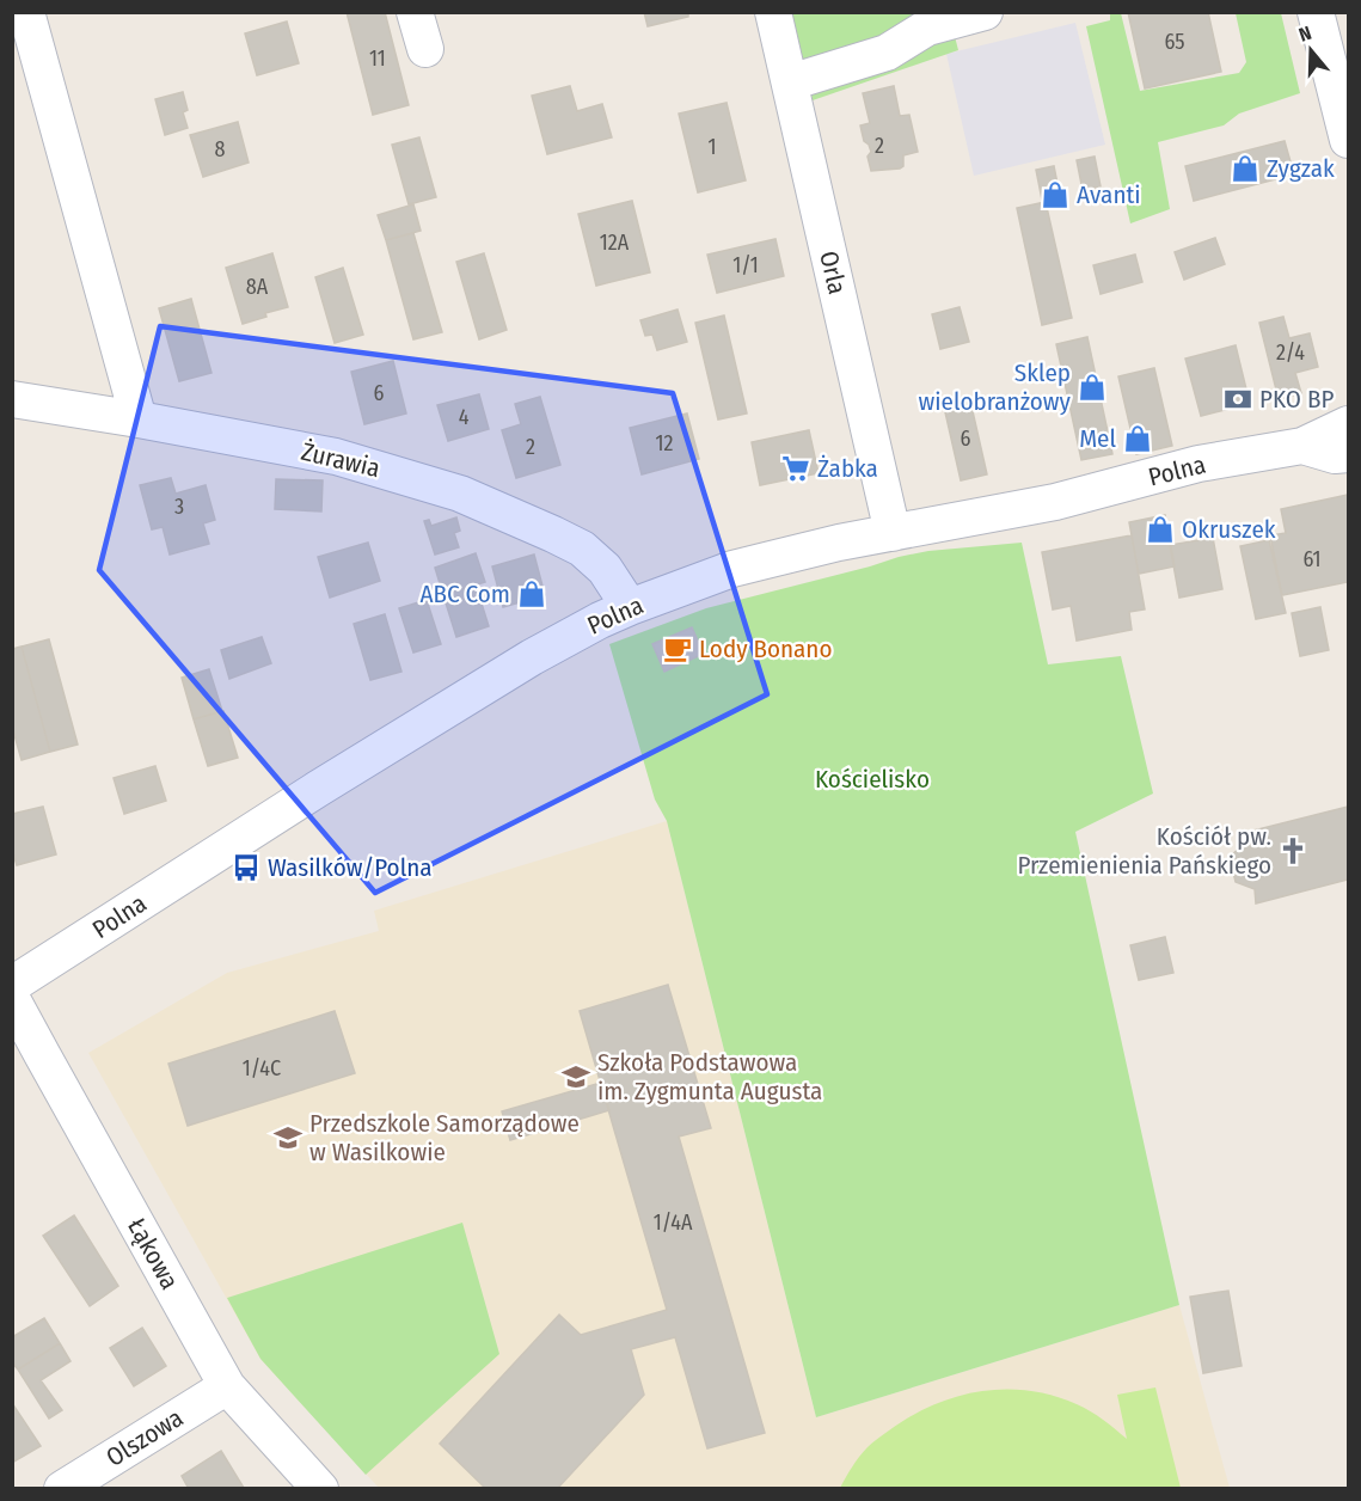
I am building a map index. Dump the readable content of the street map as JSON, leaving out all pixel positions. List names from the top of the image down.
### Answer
{
  "streets": {
    "street": [
      "Orla",
      "Żurawia",
      "Polna",
      "Łąkowa",
      "Olszowa"
    ]
  },
  "crossings": [
    ["Orla", "Polna"],
    ["Żurawia", "Polna"],
    ["Łąkowa", "Olszowa"]
  ],
  "parks": ["Kościelisko"],
  "places": {
    "shop": [
      "Zygzak",
      "Avanti",
      "Sklep wielobranżowy",
      "Mel",
      "Okruszek",
      "ABC Com"
    ],
    "bank": ["PKO BP"],
    "supermarket": ["Żabka"],
    "cafe": ["Lody Bonano"],
    "church": ["Kościół pw. Przemienienia Pańskiego"],
    "bus stop": ["Wasilków/Polna"],
    "school or university": ["Szkoła Podstawowa im. Zygmunta Augusta", "Przedszkole Samorządowe w Wasilkowie"]
  },
  "house_numbers": [
    "65",
    "11",
    "2",
    "1",
    "8",
    "12A",
    "1/1",
    "8A",
    "2/4",
    "6",
    "4",
    "6",
    "12",
    "2",
    "3",
    "61",
    "1/4C",
    "1/4A"
  ],
  "north": "top"
}
